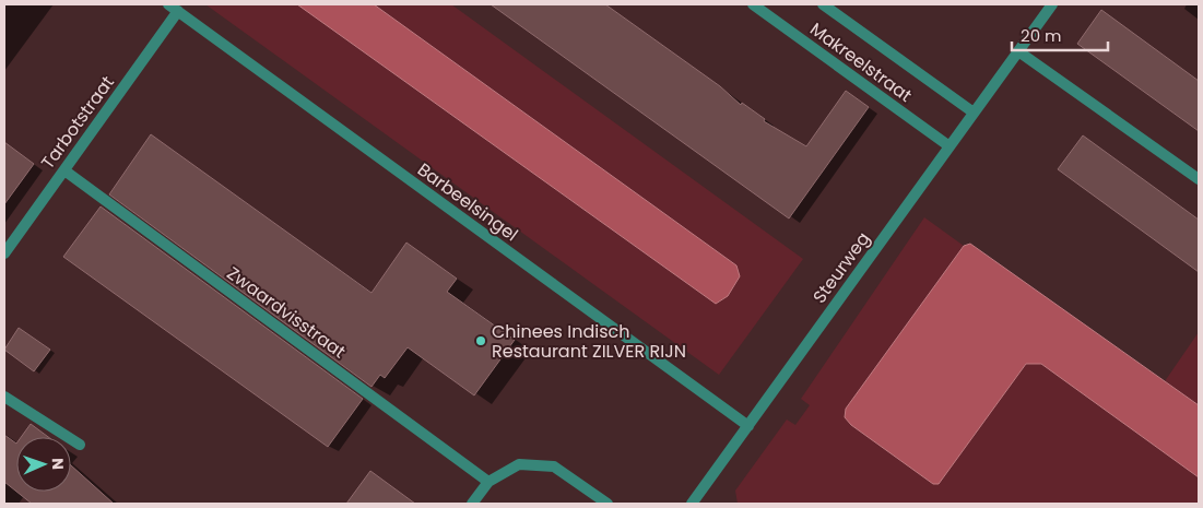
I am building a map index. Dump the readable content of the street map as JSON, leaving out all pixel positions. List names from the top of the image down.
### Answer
{
  "streets": {
    "street": [
      "Makreelstraat",
      "Tarbotstraat",
      "Barbeelsingel",
      "Steurweg",
      "Zwaardvisstraat"
    ]
  },
  "crossings": [
    ["Makreelstraat", "Steurweg"],
    ["Tarbotstraat", "Barbeelsingel"],
    ["Tarbotstraat", "Zwaardvisstraat"],
    ["Barbeelsingel", "Steurweg"]
  ],
  "places": ["Chinees Indisch Restaurant ZILVER RIJN"],
  "scale_bar": "20 m",
  "north": "right"
}
